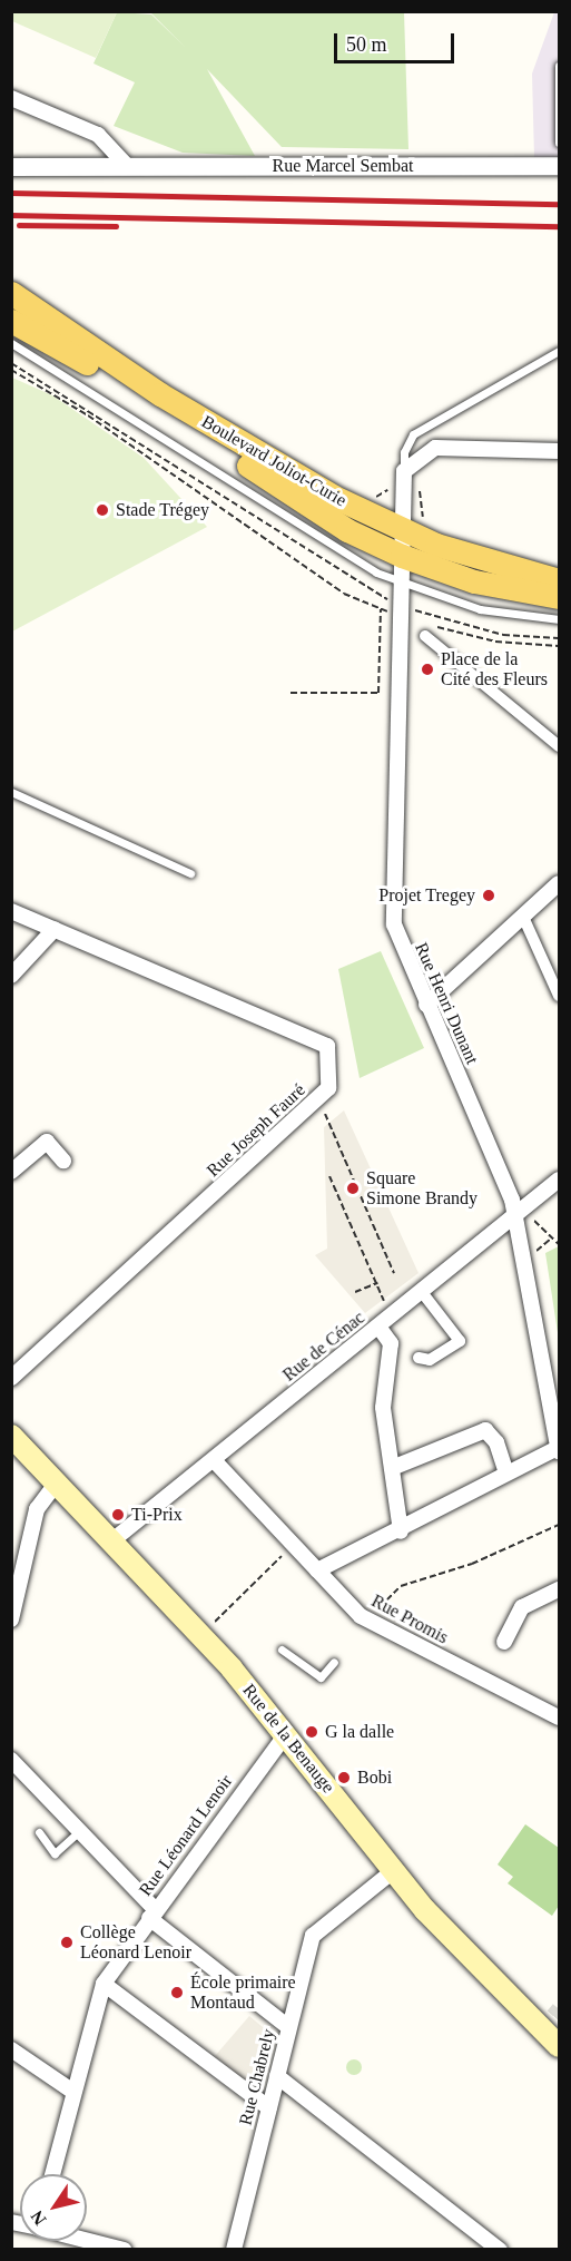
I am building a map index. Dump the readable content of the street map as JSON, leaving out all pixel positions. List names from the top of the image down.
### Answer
{
  "streets": {
    "main road": ["Boulevard Joliot-Curie", "Rue de la Benauge"],
    "street": [
      "Rue Marcel Sembat",
      "Rue Henri Dunant",
      "Rue Joseph Fauré",
      "Rue de Cénac",
      "Rue Promis",
      "Rue Léonard Lenoir",
      "Rue Chabrely"
    ]
  },
  "crossings": [
    ["Boulevard Joliot-Curie", "Rue Henri Dunant"],
    ["Rue Henri Dunant", "Rue de Cénac"],
    ["Rue de Cénac", "Rue Promis"],
    ["Rue de Cénac", "Rue de la Benauge"],
    ["Rue de la Benauge", "Rue Léonard Lenoir"],
    ["Rue de la Benauge", "Rue Chabrely"]
  ],
  "places": [
    "Stade Trégey",
    "Place de la Cité des Fleurs",
    "Projet Tregey",
    "Square Simone Brandy",
    "Ti-Prix",
    "G la dalle",
    "Bobi",
    "Collège Léonard Lenoir",
    "École primaire Montaud"
  ],
  "scale_bar": "50 m",
  "north": "bottom left"
}
